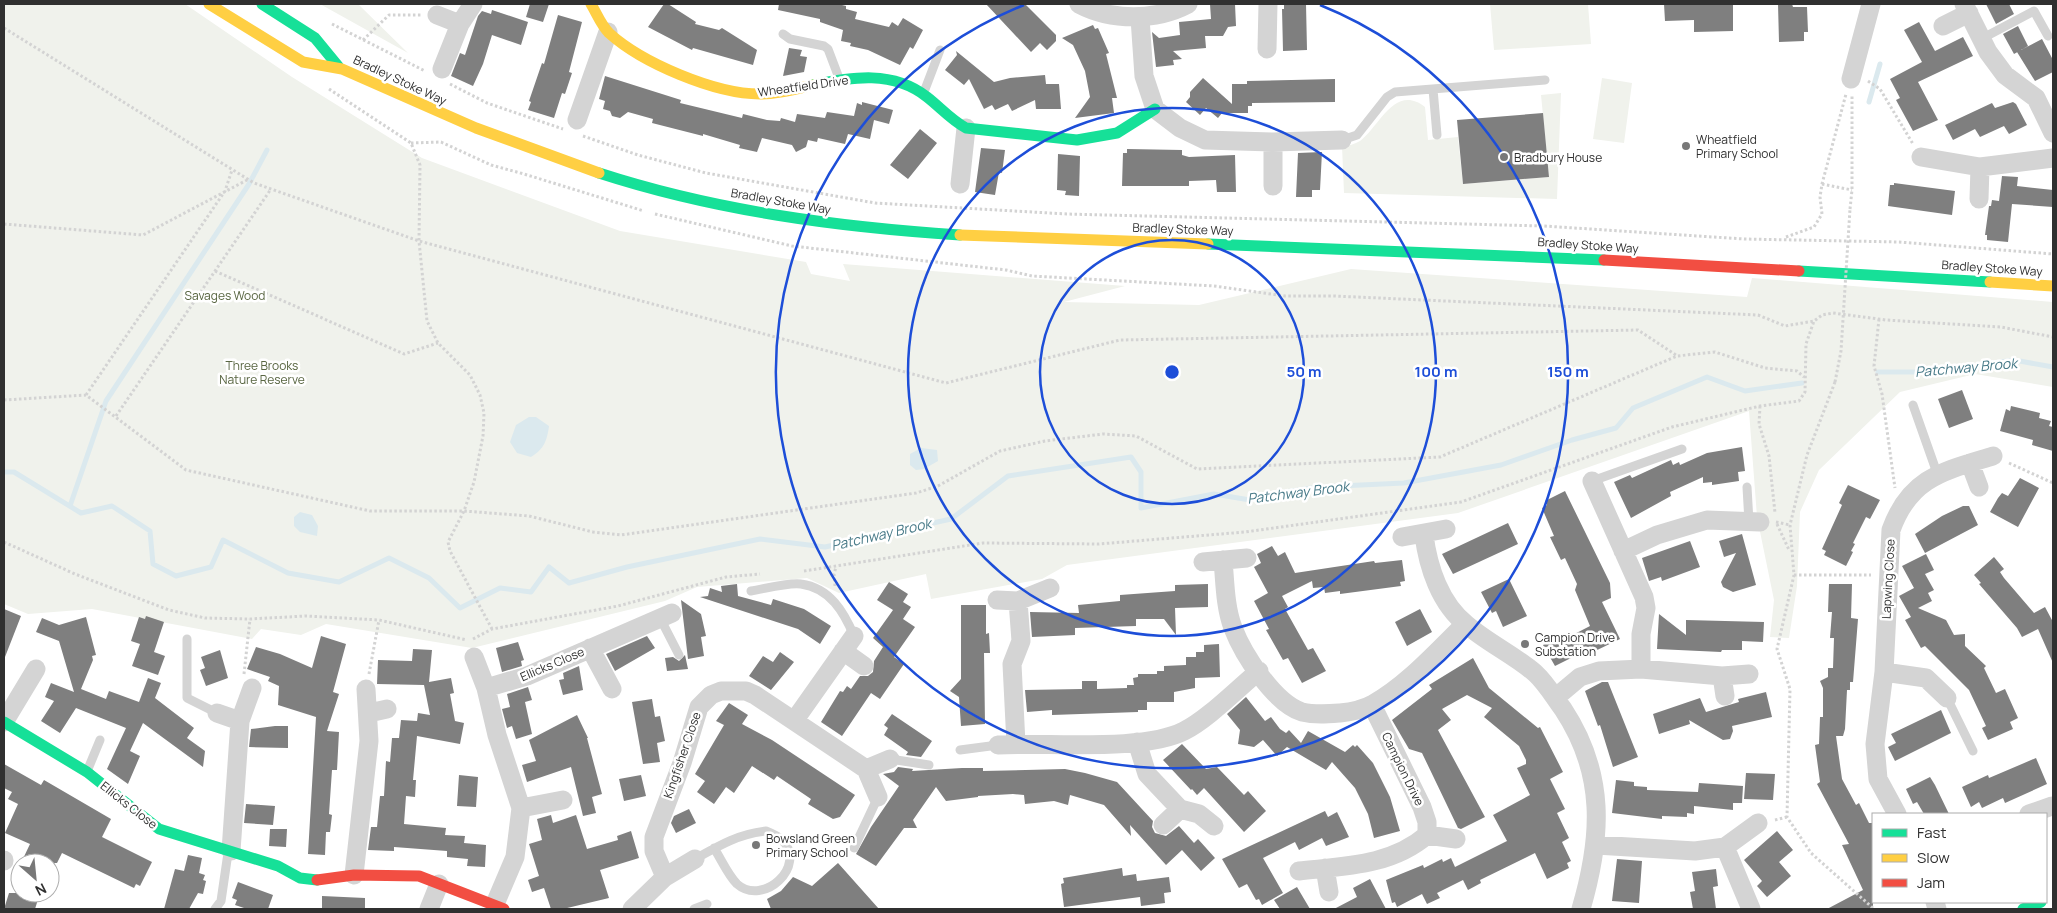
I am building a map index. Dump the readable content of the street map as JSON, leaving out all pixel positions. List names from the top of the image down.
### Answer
{
  "streets": {
    "street": [
      "Bradley Stoke Way",
      "Wheatfield Drive",
      "Lapwing Close",
      "Ellicks Close",
      "Kingfisher Close",
      "Campion Drive"
    ]
  },
  "water": ["Patchway Brook"],
  "parks": ["Savages Wood", "Three Brooks Nature Reserve"],
  "places": [
    "Wheatfield Primary School",
    "Bradbury House",
    "Campion Drive Substation",
    "Bowsland Green Primary School"
  ],
  "legend": ["Fast", "Slow", "Jam"],
  "north": "bottom right",
  "rings": ["50 m", "100 m", "150 m"]
}
